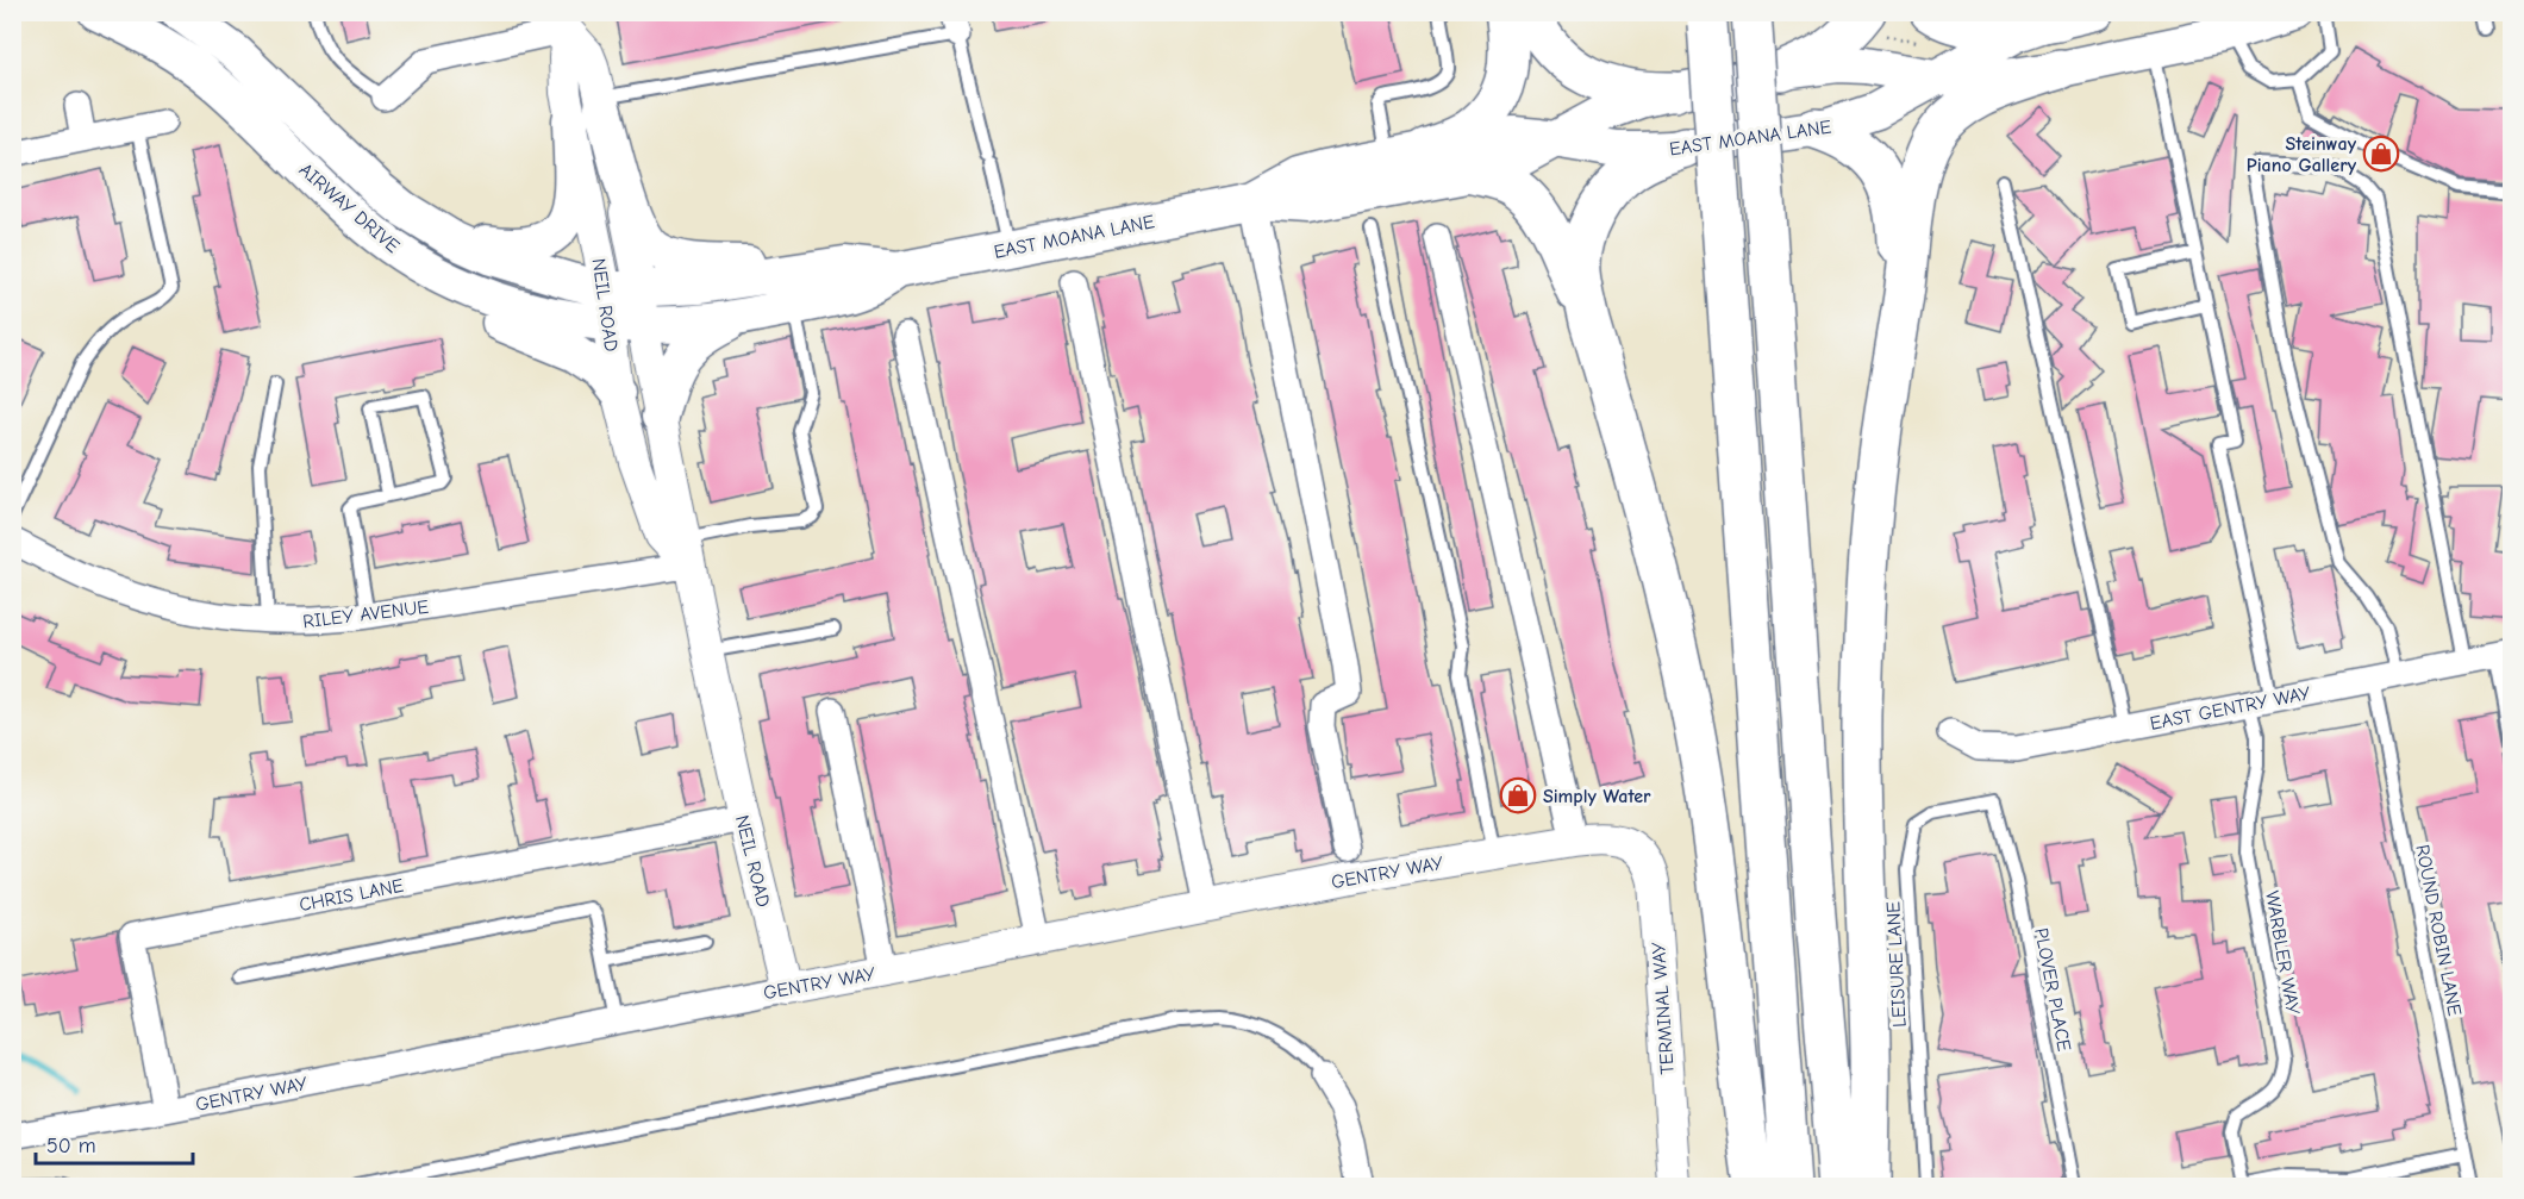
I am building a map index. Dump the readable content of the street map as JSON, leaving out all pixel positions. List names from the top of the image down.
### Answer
{
  "streets": {
    "main road": ["EAST MOANA LANE", "AIRWAY DRIVE"],
    "street": [
      "NEIL ROAD",
      "RILEY AVENUE",
      "EAST GENTRY WAY",
      "GENTRY WAY",
      "CHRIS LANE",
      "TERMINAL WAY"
    ],
    "lane": [
      "ROUND ROBIN LANE",
      "WARBLER WAY",
      "LEISURE LANE",
      "PLOVER PLACE"
    ]
  },
  "crossings": [
    ["EAST MOANA LANE", "AIRWAY DRIVE"],
    ["EAST MOANA LANE", "NEIL ROAD"],
    ["AIRWAY DRIVE", "NEIL ROAD"],
    ["NEIL ROAD", "RILEY AVENUE"],
    ["NEIL ROAD", "GENTRY WAY"],
    ["NEIL ROAD", "CHRIS LANE"],
    ["EAST GENTRY WAY", "ROUND ROBIN LANE"],
    ["EAST GENTRY WAY", "WARBLER WAY"],
    ["GENTRY WAY", "CHRIS LANE"],
    ["GENTRY WAY", "TERMINAL WAY"],
    ["LEISURE LANE", "PLOVER PLACE"]
  ],
  "places": {
    "shop": ["Steinway Piano Gallery", "Simply Water"]
  },
  "scale_bar": "50 m"
}
